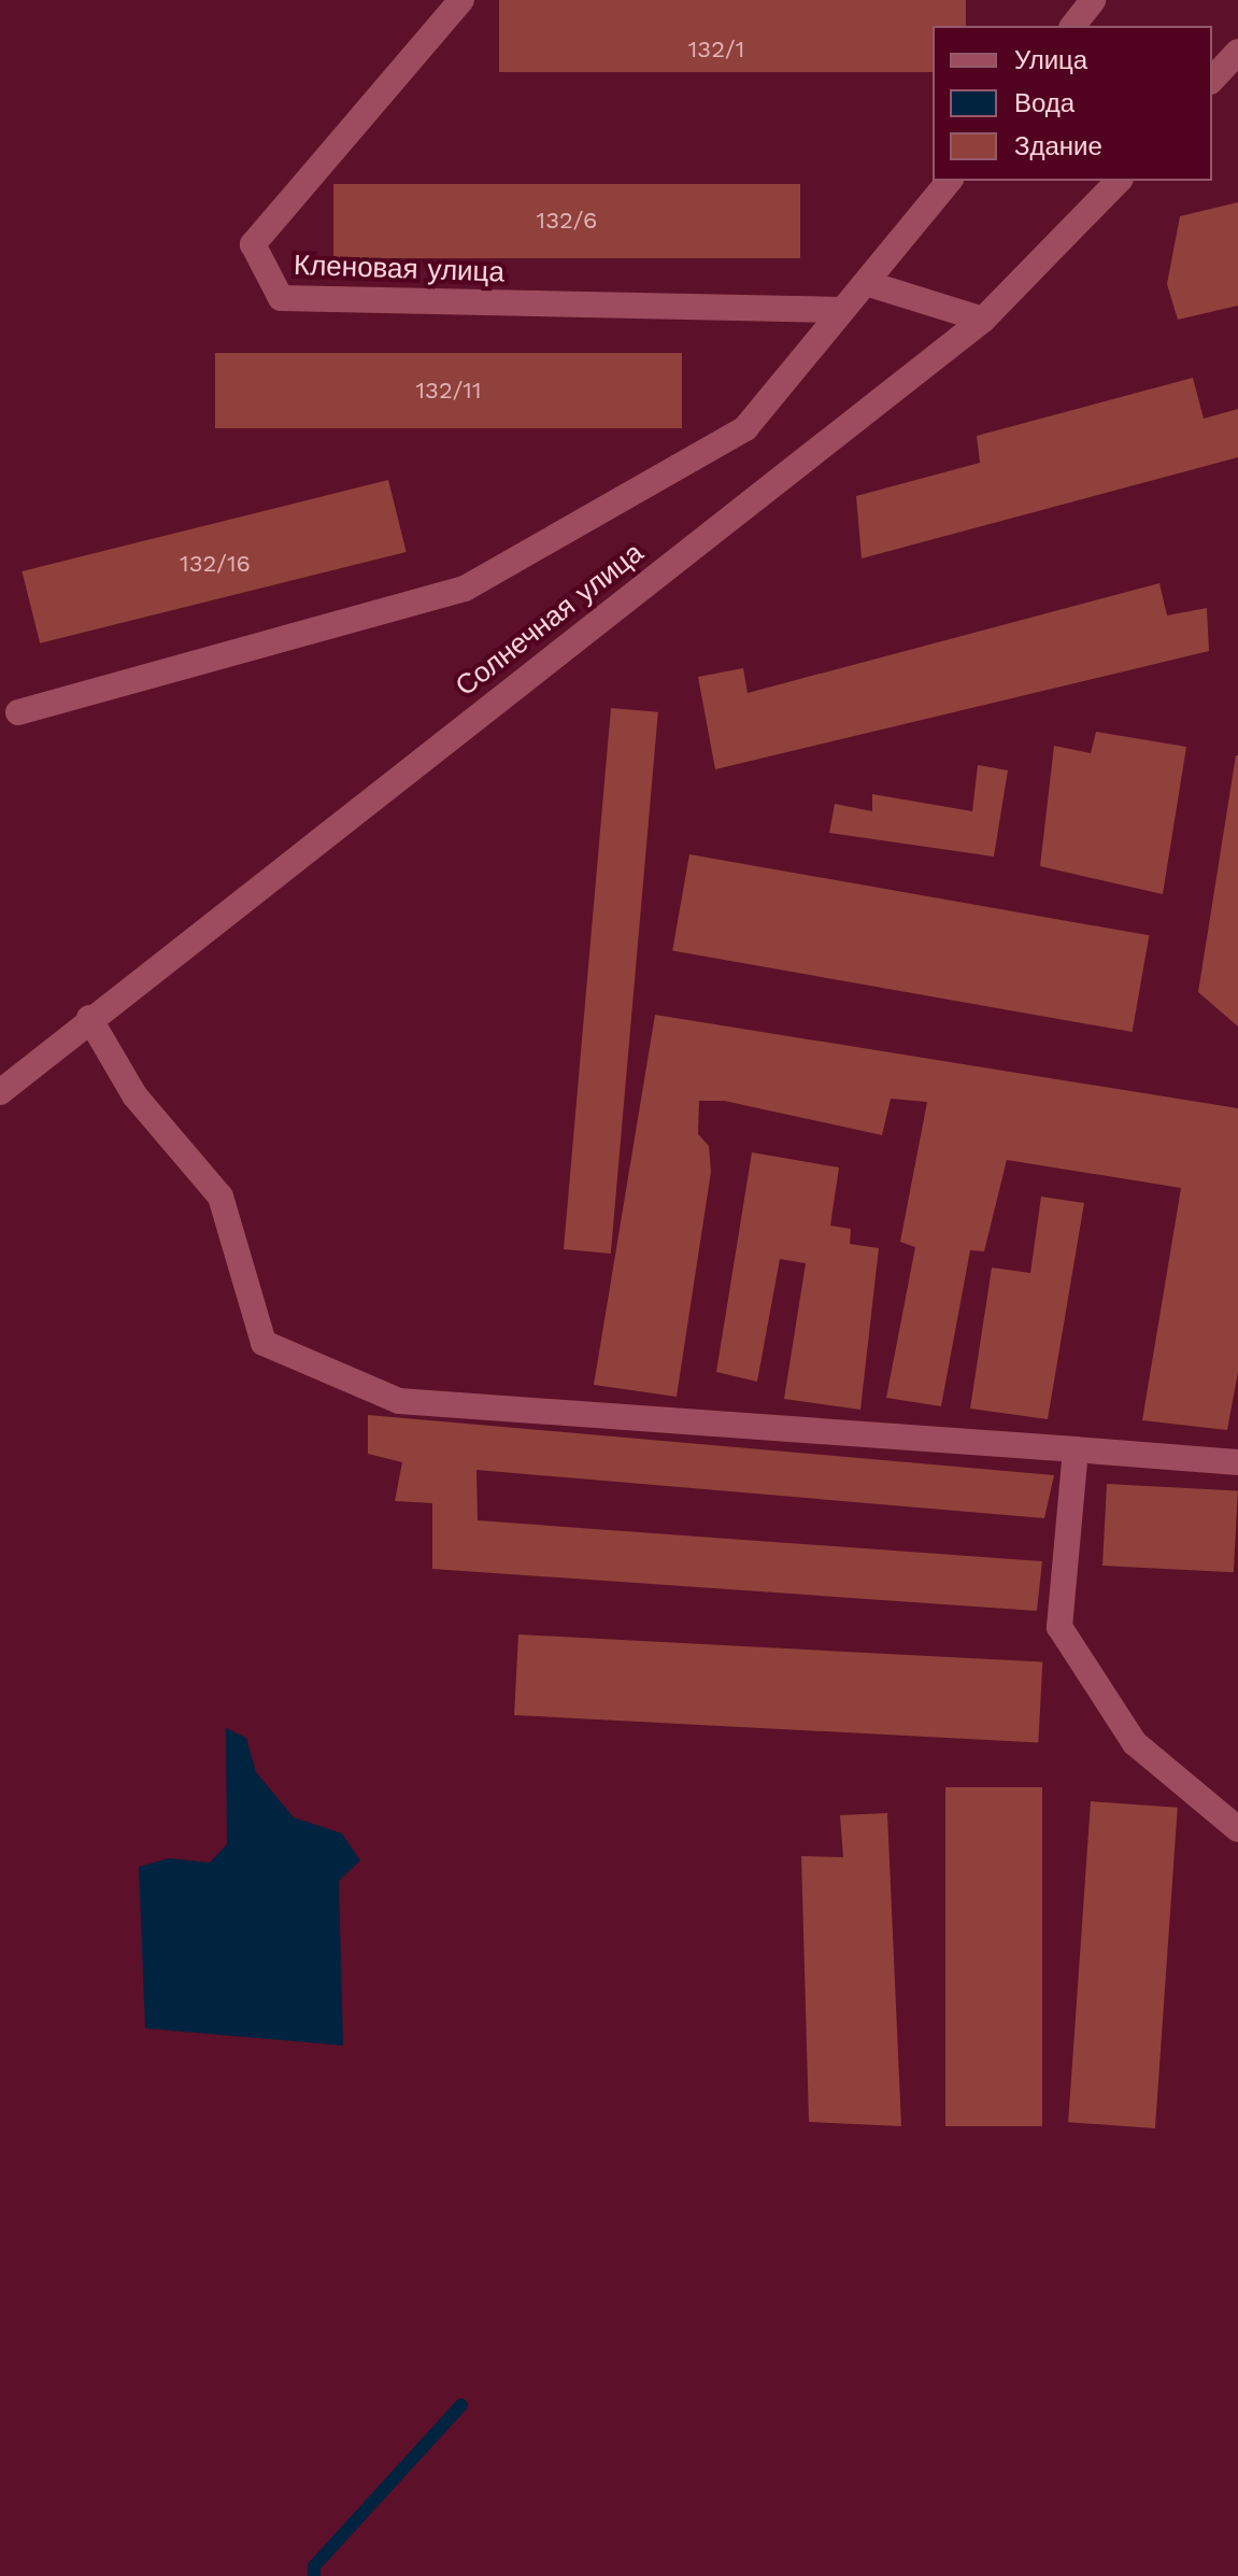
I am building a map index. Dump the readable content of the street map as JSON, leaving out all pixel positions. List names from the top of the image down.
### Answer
{
  "streets": {
    "street": ["Кленовая улица", "Солнечная улица"]
  },
  "house_numbers": [
    "132/1",
    "132/6",
    "132/11",
    "132/16"
  ],
  "legend": ["Улица", "Вода", "Здание"]
}
